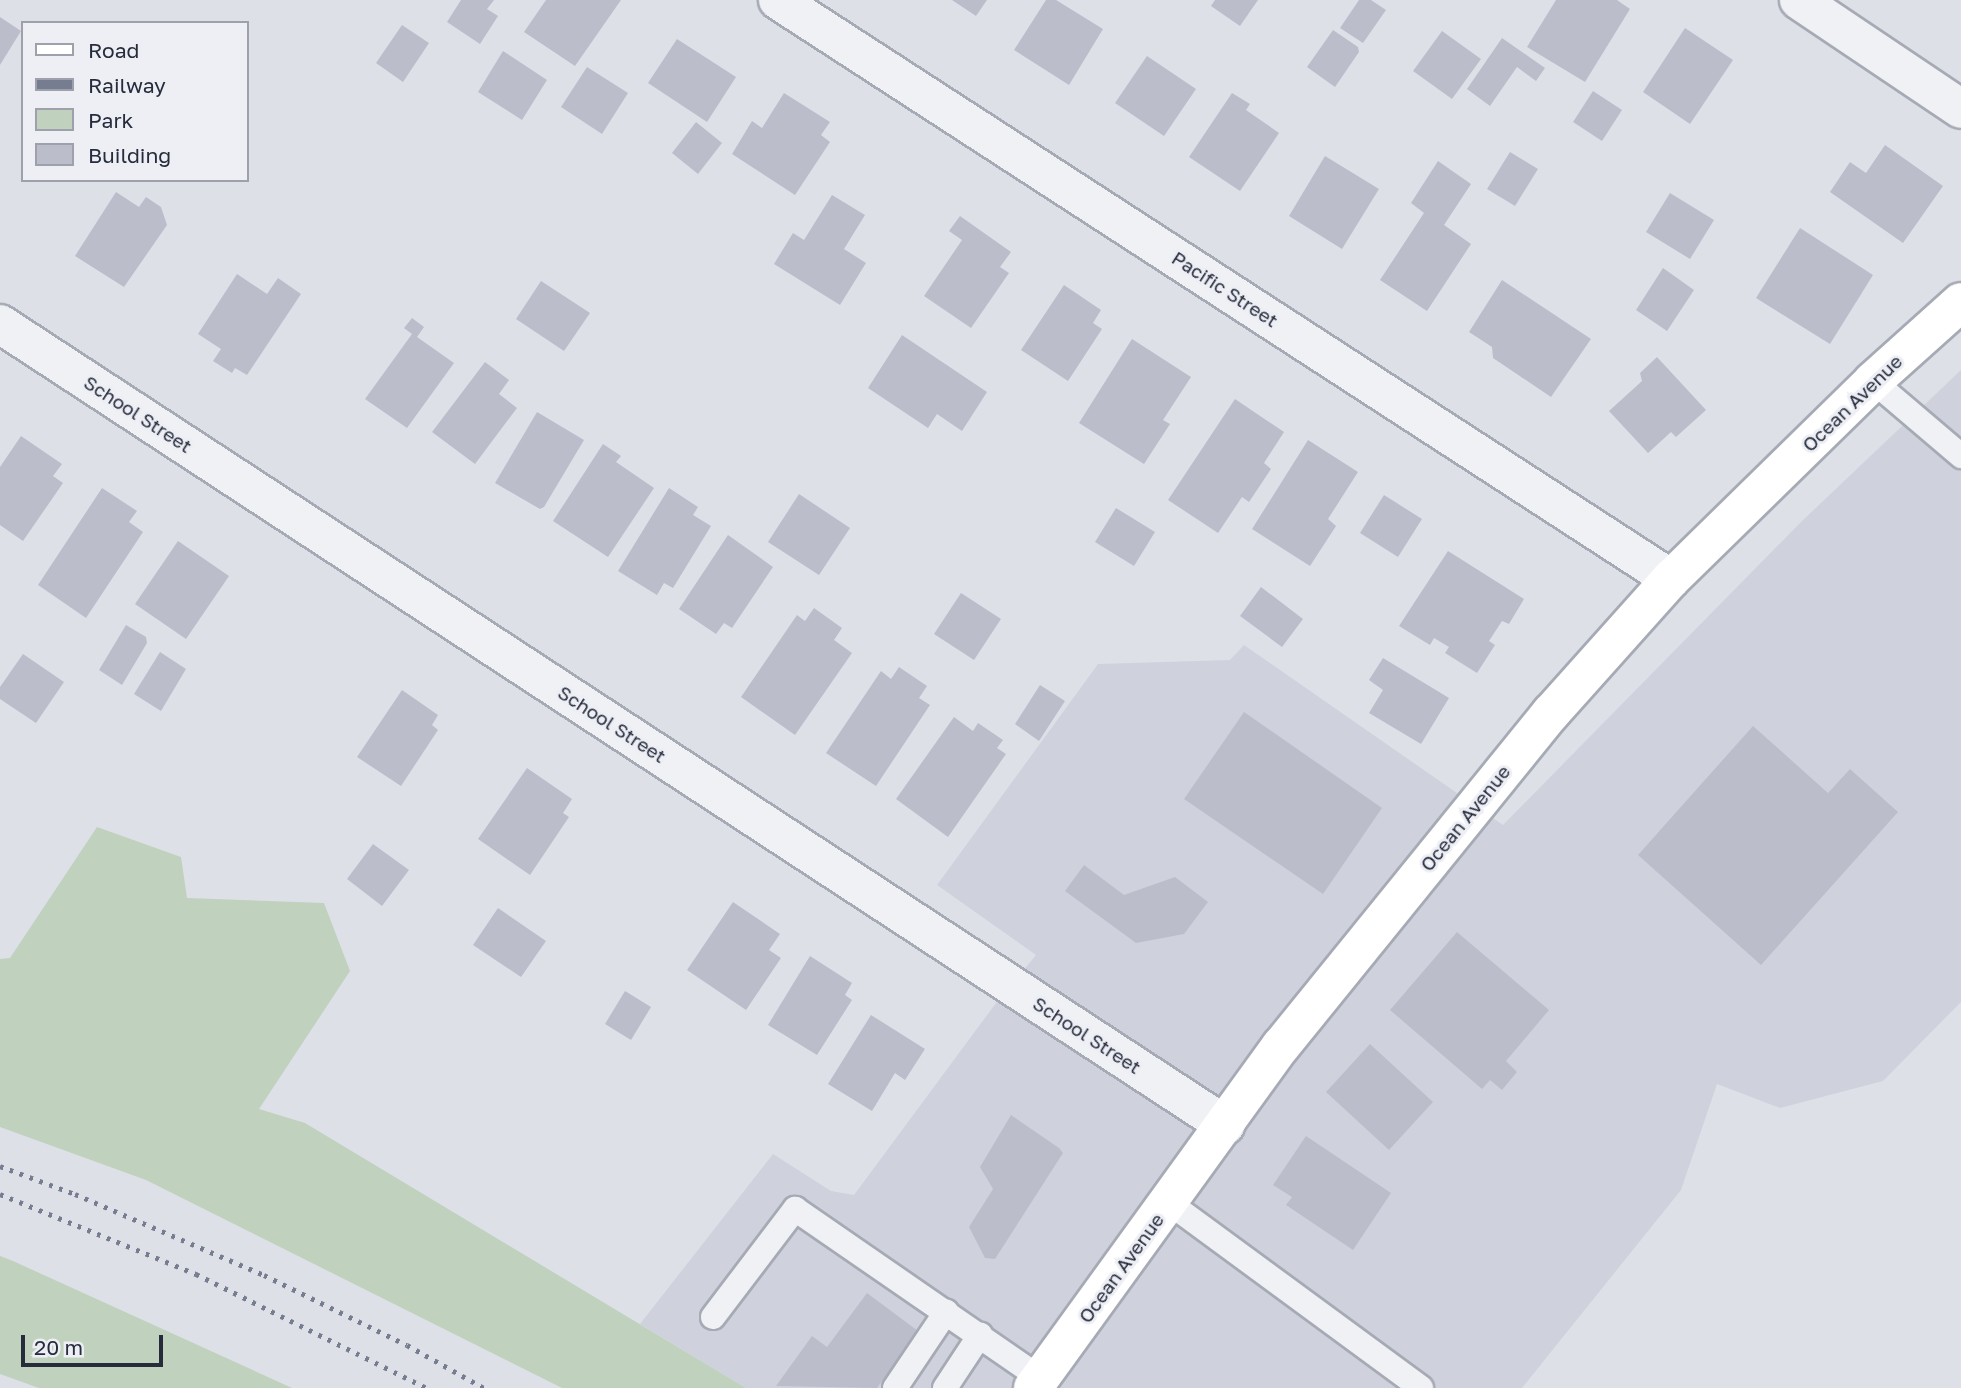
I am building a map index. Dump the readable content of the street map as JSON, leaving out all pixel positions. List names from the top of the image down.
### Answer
{
  "streets": {
    "main road": ["Ocean Avenue"],
    "street": ["Pacific Street", "School Street"]
  },
  "crossings": [
    ["Pacific Street", "Ocean Avenue"],
    ["Ocean Avenue", "School Street"]
  ],
  "legend": [
    "Road",
    "Railway",
    "Park",
    "Building"
  ],
  "scale_bar": "20 m"
}
